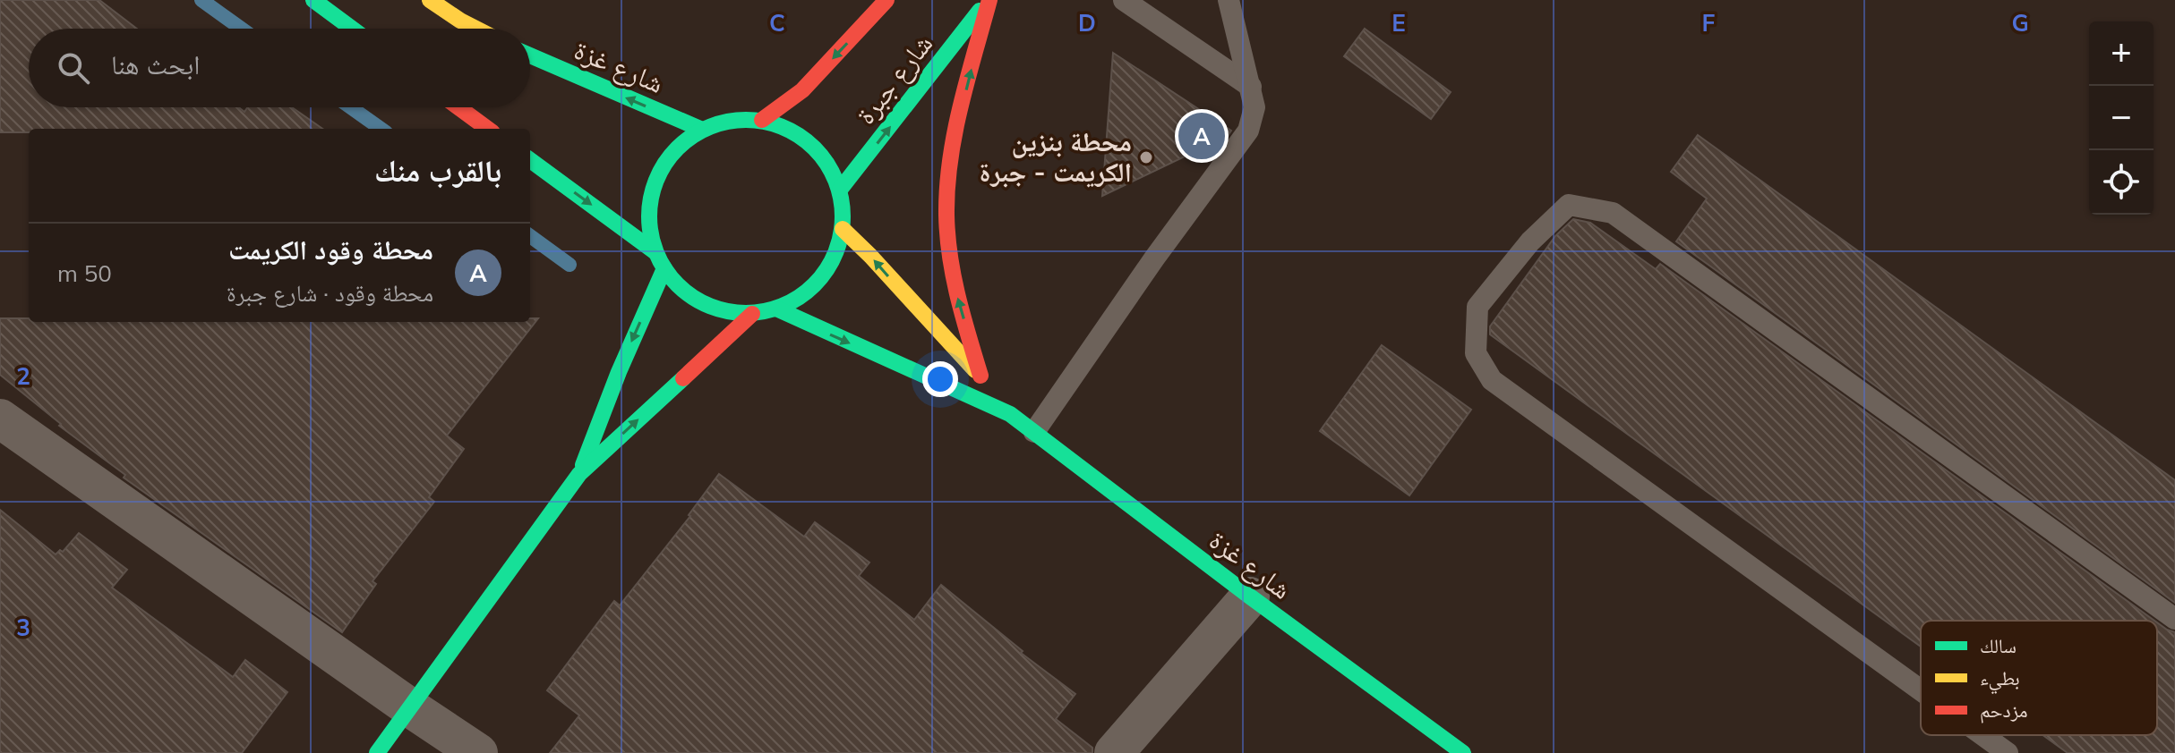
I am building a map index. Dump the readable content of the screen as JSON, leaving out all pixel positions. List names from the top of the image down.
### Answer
{
  "streets": {
    "main road": ["شارع غزة", "شارع جبرة"]
  },
  "crossings": [
    ["شارع غزة", "شارع جبرة"]
  ],
  "places": ["محطة بنزين الكريمت - جبرة"],
  "legend": ["سالك", "بطيء", "مزدحم"],
  "page": {
    "map_buttons": ["+", "−"],
    "search": "ابحث هنا",
    "pins": "A",
    "heading": "بالقرب منك",
    "list": [
      {
        "mark": "A",
        "name": "محطة وقود الكريمت",
        "note": "محطة وقود · شارع جبرة",
        "value": "50 m"
      }
    ]
  },
  "grid": {
    "columns": [
      "C",
      "D",
      "E",
      "F",
      "G"
    ],
    "rows": ["2", "3"]
  }
}
